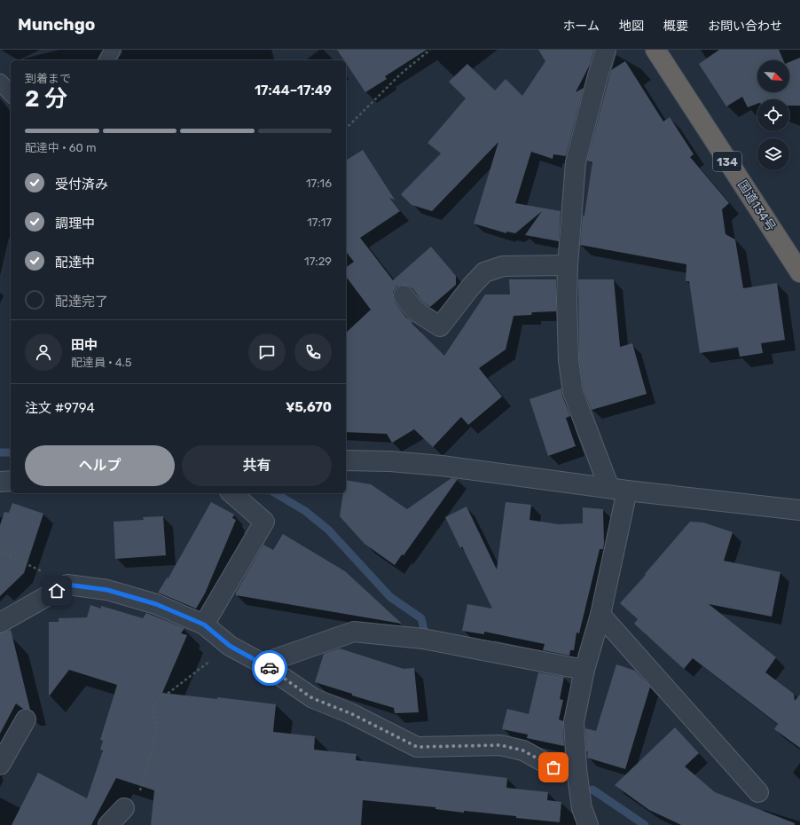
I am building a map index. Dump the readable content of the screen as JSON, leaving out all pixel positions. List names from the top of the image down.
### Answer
{
  "streets": {
    "highway": ["134", "国道134号"]
  },
  "north": "bottom right",
  "page": {
    "header": "Munchgo",
    "nav": [
      "ホーム",
      "地図",
      "概要",
      "お問い合わせ"
    ],
    "heading": ["2 分", "到着まで", "17:44–17:49"],
    "panel": [
      "田中",
      "配達員 · 4.5",
      "注文 #9794",
      "¥5,670"
    ],
    "bar": "配達中 · 60 m",
    "list": [
      ["受付済み", "17:16"],
      ["調理中", "17:17"],
      ["配達中", "17:29"],
      "配達完了"
    ],
    "buttons": ["ヘルプ", "共有"]
  }
}
